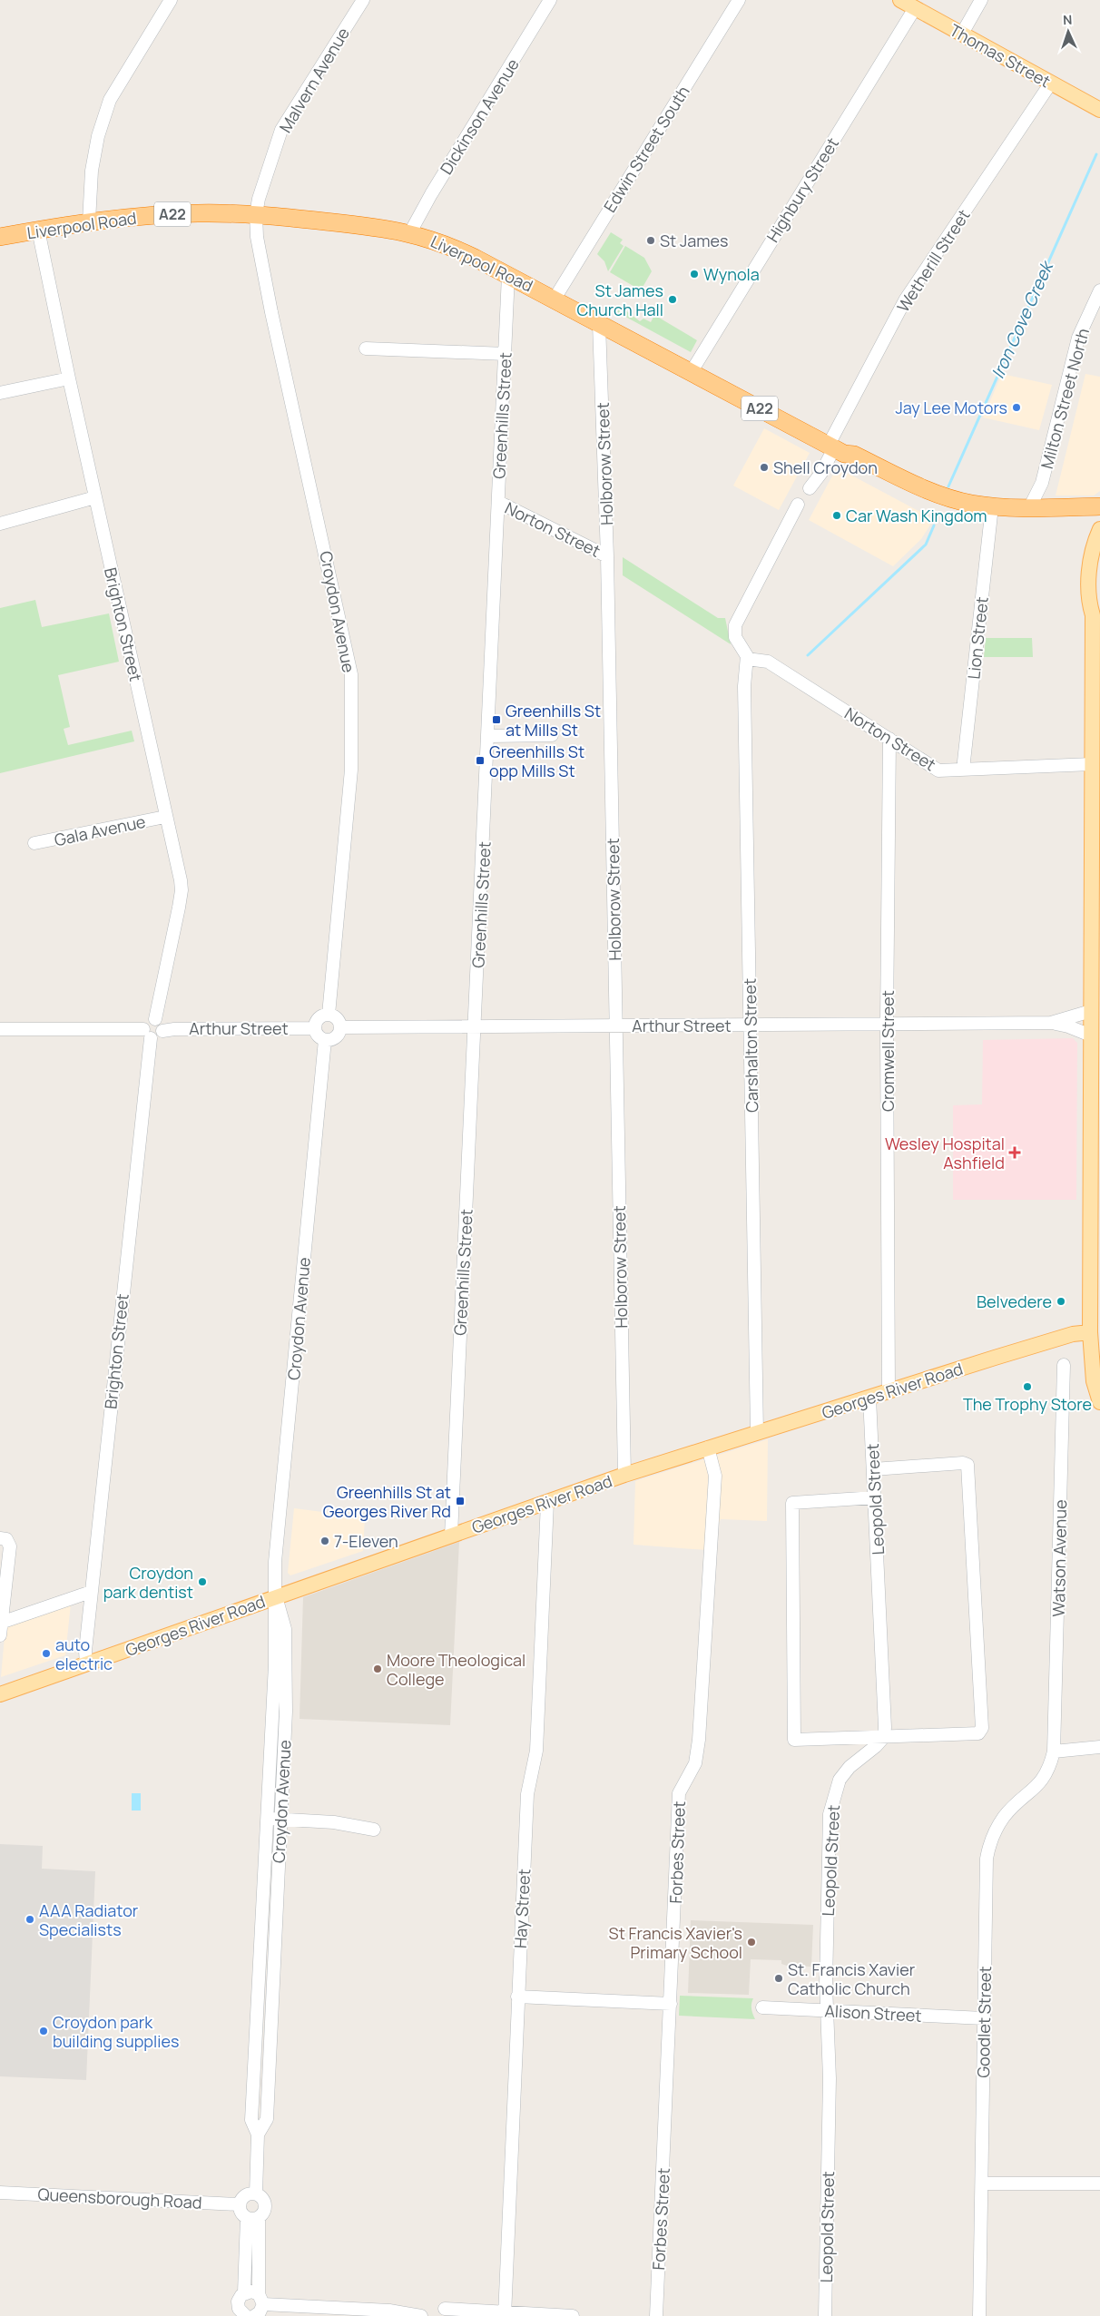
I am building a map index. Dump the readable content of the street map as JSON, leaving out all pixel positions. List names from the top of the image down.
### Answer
{
  "streets": {
    "highway": ["A22", "Liverpool Road"],
    "main road": ["Thomas Street", "Georges River Road"],
    "street": [
      "Malvern Avenue",
      "Dickinson Avenue",
      "Edwin Street South",
      "Highbury Street",
      "Wetherill Street",
      "Milton Street North",
      "Greenhills Street",
      "Holborow Street",
      "Norton Street",
      "Croydon Avenue",
      "Brighton Street",
      "Lion Street",
      "Gala Avenue",
      "Arthur Street",
      "Carshalton Street",
      "Cromwell Street",
      "Leopold Street",
      "Watson Avenue",
      "Forbes Street",
      "Hay Street",
      "Alison Street",
      "Goodlet Street",
      "Queensborough Road"
    ]
  },
  "crossings": [
    ["Thomas Street", "Highbury Street"],
    ["Thomas Street", "Wetherill Street"],
    ["Malvern Avenue", "Liverpool Road"],
    ["Malvern Avenue", "Croydon Avenue"],
    ["Dickinson Avenue", "Liverpool Road"],
    ["Edwin Street South", "Liverpool Road"],
    ["Highbury Street", "Liverpool Road"],
    ["Liverpool Road", "Wetherill Street"],
    ["Liverpool Road", "Milton Street North"],
    ["Liverpool Road", "Greenhills Street"],
    ["Liverpool Road", "Holborow Street"],
    ["Liverpool Road", "Croydon Avenue"],
    ["Liverpool Road", "Brighton Street"],
    ["Liverpool Road", "Lion Street"],
    ["Greenhills Street", "Norton Street"],
    ["Greenhills Street", "Arthur Street"],
    ["Greenhills Street", "Georges River Road"],
    ["Holborow Street", "Norton Street"],
    ["Holborow Street", "Arthur Street"],
    ["Holborow Street", "Georges River Road"],
    ["Norton Street", "Lion Street"],
    ["Norton Street", "Carshalton Street"],
    ["Norton Street", "Cromwell Street"],
    ["Croydon Avenue", "Arthur Street"],
    ["Croydon Avenue", "Georges River Road"],
    ["Croydon Avenue", "Queensborough Road"],
    ["Brighton Street", "Gala Avenue"],
    ["Brighton Street", "Arthur Street"],
    ["Brighton Street", "Georges River Road"],
    ["Arthur Street", "Carshalton Street"],
    ["Arthur Street", "Cromwell Street"],
    ["Carshalton Street", "Georges River Road"],
    ["Cromwell Street", "Georges River Road"],
    ["Georges River Road", "Leopold Street"],
    ["Georges River Road", "Forbes Street"],
    ["Georges River Road", "Hay Street"],
    ["Leopold Street", "Alison Street"],
    ["Watson Avenue", "Goodlet Street"],
    ["Alison Street", "Goodlet Street"]
  ],
  "water": ["Iron Cove Creek"],
  "places": {
    "other": [
      "St James",
      "Wynola",
      "St James Church Hall",
      "Jay Lee Motors",
      "Shell Croydon",
      "Car Wash Kingdom",
      "Belvedere",
      "The Trophy Store",
      "7-Eleven",
      "Croydon park dentist",
      "auto electric",
      "Moore Theological College",
      "AAA Radiator Specialists",
      "St Francis Xavier's Primary School",
      "St. Francis Xavier Catholic Church",
      "Croydon park building supplies"
    ],
    "transit": ["Greenhills St at Mills St", "Greenhills St opp Mills St", "Greenhills St at Georges River Rd"],
    "health": ["Wesley Hospital Ashfield"]
  },
  "north": "top"
}
